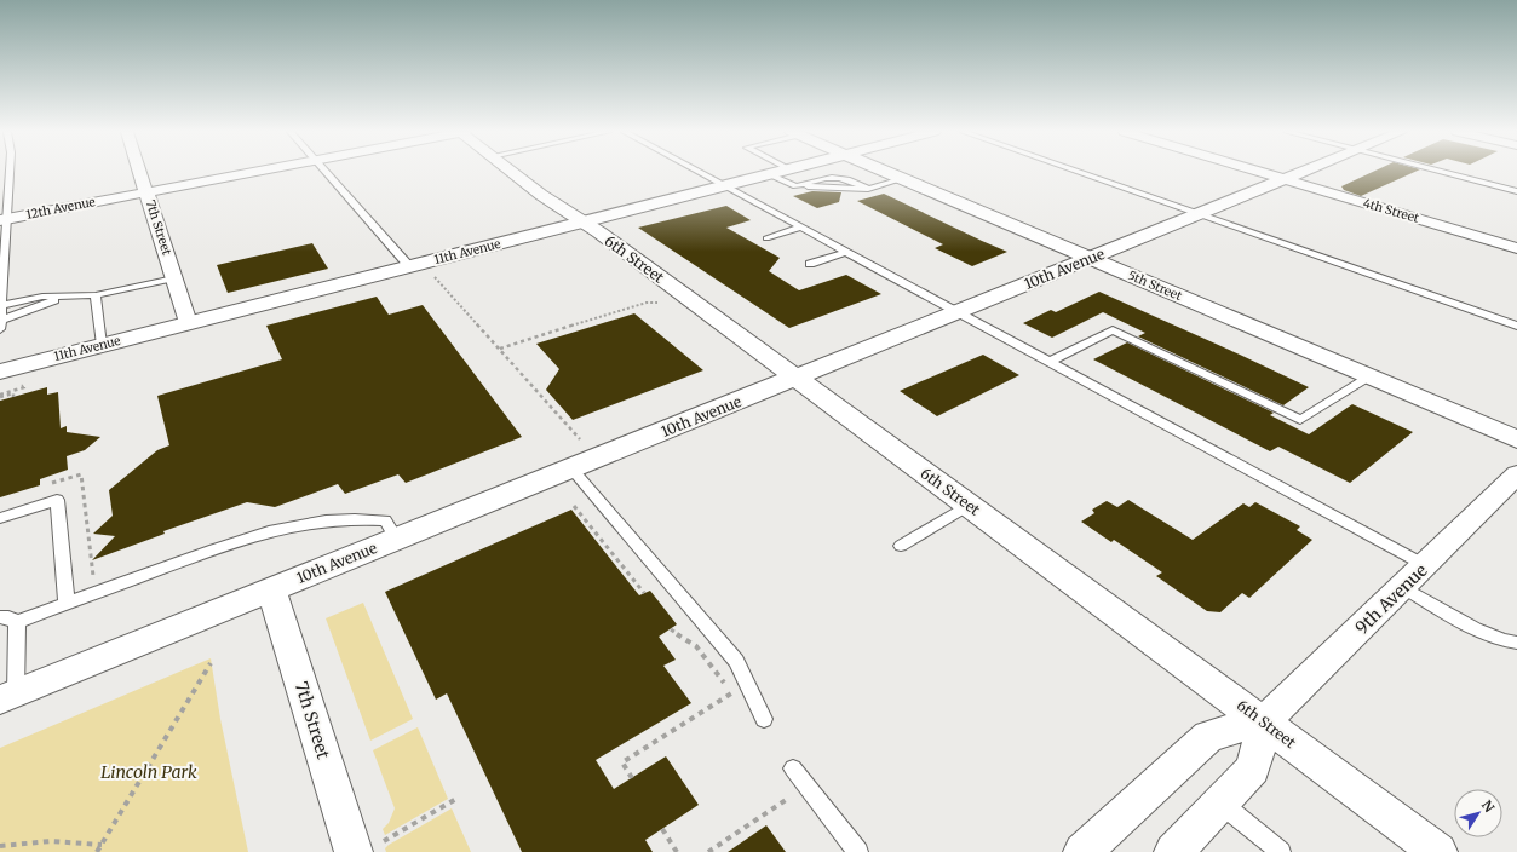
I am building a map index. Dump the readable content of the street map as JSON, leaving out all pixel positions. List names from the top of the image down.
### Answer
{
  "streets": {
    "main road": ["11th Avenue", "5th Street"],
    "street": [
      "12th Avenue",
      "4th Street",
      "7th Street",
      "6th Street",
      "10th Avenue",
      "9th Avenue"
    ]
  },
  "crossings": [
    ["12th Avenue", "7th Street"],
    ["4th Street", "10th Avenue"],
    ["7th Street", "11th Avenue"],
    ["7th Street", "10th Avenue"],
    ["11th Avenue", "6th Street"],
    ["6th Street", "10th Avenue"],
    ["6th Street", "9th Avenue"],
    ["10th Avenue", "5th Street"]
  ],
  "parks": ["Lincoln Park"],
  "north": "top right"
}
